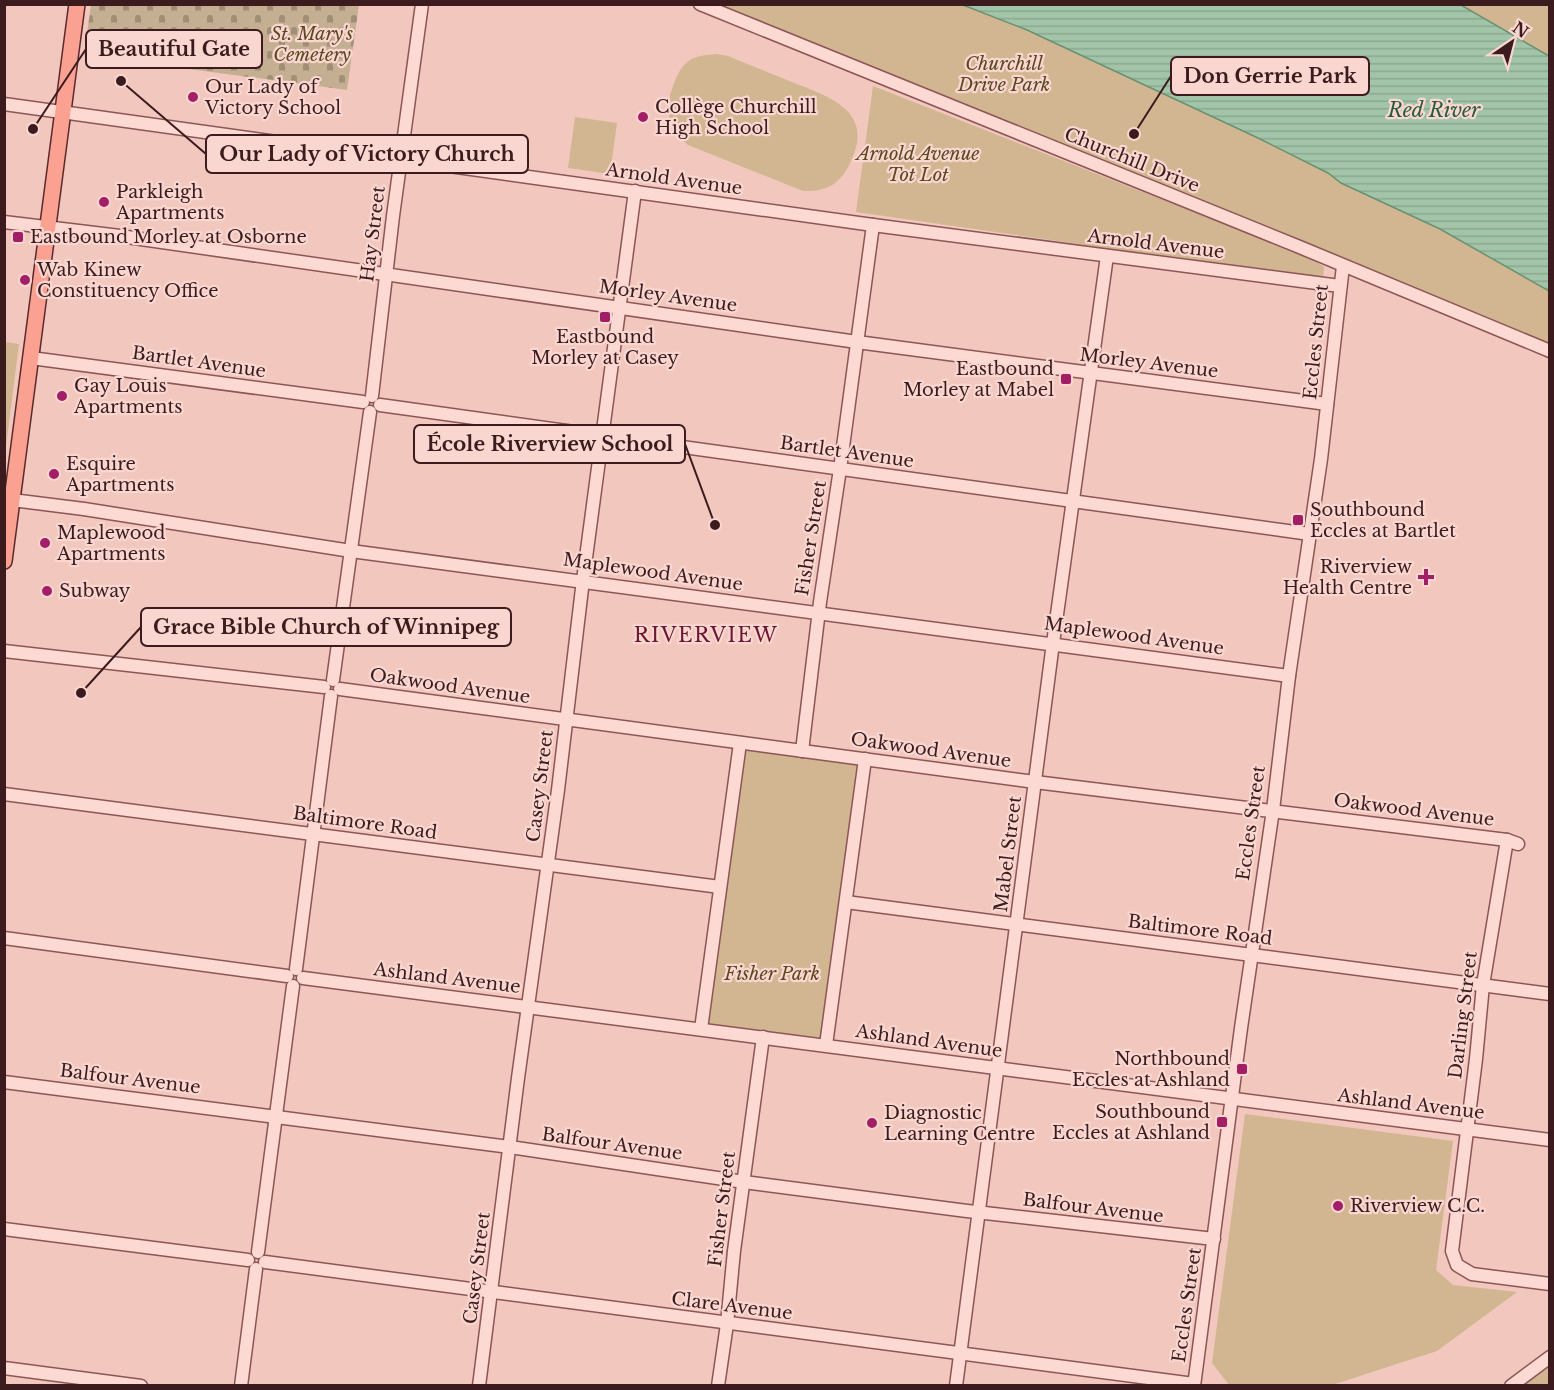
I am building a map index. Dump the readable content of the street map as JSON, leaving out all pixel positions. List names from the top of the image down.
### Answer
{
  "streets": {
    "street": [
      "Churchill Drive",
      "Arnold Avenue",
      "Hay Street",
      "Morley Avenue",
      "Eccles Street",
      "Bartlet Avenue",
      "Fisher Street",
      "Maplewood Avenue",
      "Oakwood Avenue",
      "Casey Street",
      "Baltimore Road",
      "Mabel Street",
      "Ashland Avenue",
      "Darling Street",
      "Balfour Avenue",
      "Clare Avenue"
    ]
  },
  "crossings": [
    ["Churchill Drive", "Eccles Street"],
    ["Arnold Avenue", "Hay Street"],
    ["Arnold Avenue", "Eccles Street"],
    ["Arnold Avenue", "Fisher Street"],
    ["Arnold Avenue", "Casey Street"],
    ["Arnold Avenue", "Mabel Street"],
    ["Hay Street", "Morley Avenue"],
    ["Hay Street", "Bartlet Avenue"],
    ["Hay Street", "Maplewood Avenue"],
    ["Hay Street", "Oakwood Avenue"],
    ["Hay Street", "Baltimore Road"],
    ["Hay Street", "Ashland Avenue"],
    ["Hay Street", "Balfour Avenue"],
    ["Hay Street", "Clare Avenue"],
    ["Morley Avenue", "Eccles Street"],
    ["Morley Avenue", "Fisher Street"],
    ["Morley Avenue", "Casey Street"],
    ["Morley Avenue", "Mabel Street"],
    ["Eccles Street", "Bartlet Avenue"],
    ["Eccles Street", "Maplewood Avenue"],
    ["Eccles Street", "Oakwood Avenue"],
    ["Eccles Street", "Baltimore Road"],
    ["Eccles Street", "Ashland Avenue"],
    ["Eccles Street", "Balfour Avenue"],
    ["Eccles Street", "Clare Avenue"],
    ["Bartlet Avenue", "Fisher Street"],
    ["Bartlet Avenue", "Casey Street"],
    ["Bartlet Avenue", "Mabel Street"],
    ["Fisher Street", "Maplewood Avenue"],
    ["Fisher Street", "Oakwood Avenue"],
    ["Fisher Street", "Ashland Avenue"],
    ["Fisher Street", "Balfour Avenue"],
    ["Fisher Street", "Clare Avenue"],
    ["Maplewood Avenue", "Casey Street"],
    ["Maplewood Avenue", "Mabel Street"],
    ["Oakwood Avenue", "Casey Street"],
    ["Oakwood Avenue", "Mabel Street"],
    ["Oakwood Avenue", "Darling Street"],
    ["Casey Street", "Baltimore Road"],
    ["Casey Street", "Ashland Avenue"],
    ["Casey Street", "Balfour Avenue"],
    ["Casey Street", "Clare Avenue"],
    ["Baltimore Road", "Mabel Street"],
    ["Baltimore Road", "Darling Street"],
    ["Mabel Street", "Ashland Avenue"],
    ["Mabel Street", "Balfour Avenue"],
    ["Mabel Street", "Clare Avenue"],
    ["Ashland Avenue", "Darling Street"]
  ],
  "districts": ["RIVERVIEW"],
  "water": ["Red River"],
  "parks": [
    "St. Mary's Cemetery",
    "Churchill Drive Park",
    "Arnold Avenue Tot Lot",
    "Fisher Park"
  ],
  "places": {
    "other": [
      "Our Lady of Victory Church",
      "Our Lady of Victory School",
      "Collège Churchill High School",
      "Beautiful Gate",
      "Don Gerrie Park",
      "Parkleigh Apartments",
      "Wab Kinew Constituency Office",
      "Gay Louis Apartments",
      "Esquire Apartments",
      "École Riverview School",
      "Maplewood Apartments",
      "Subway",
      "Grace Bible Church of Winnipeg",
      "Diagnostic Learning Centre",
      "Riverview C.C."
    ],
    "transit": [
      "Eastbound Morley at Osborne",
      "Eastbound Morley at Casey",
      "Eastbound Morley at Mabel",
      "Southbound Eccles at Bartlet",
      "Northbound Eccles at Ashland",
      "Southbound Eccles at Ashland"
    ],
    "health": ["Riverview Health Centre"]
  },
  "north": "top right"
}
